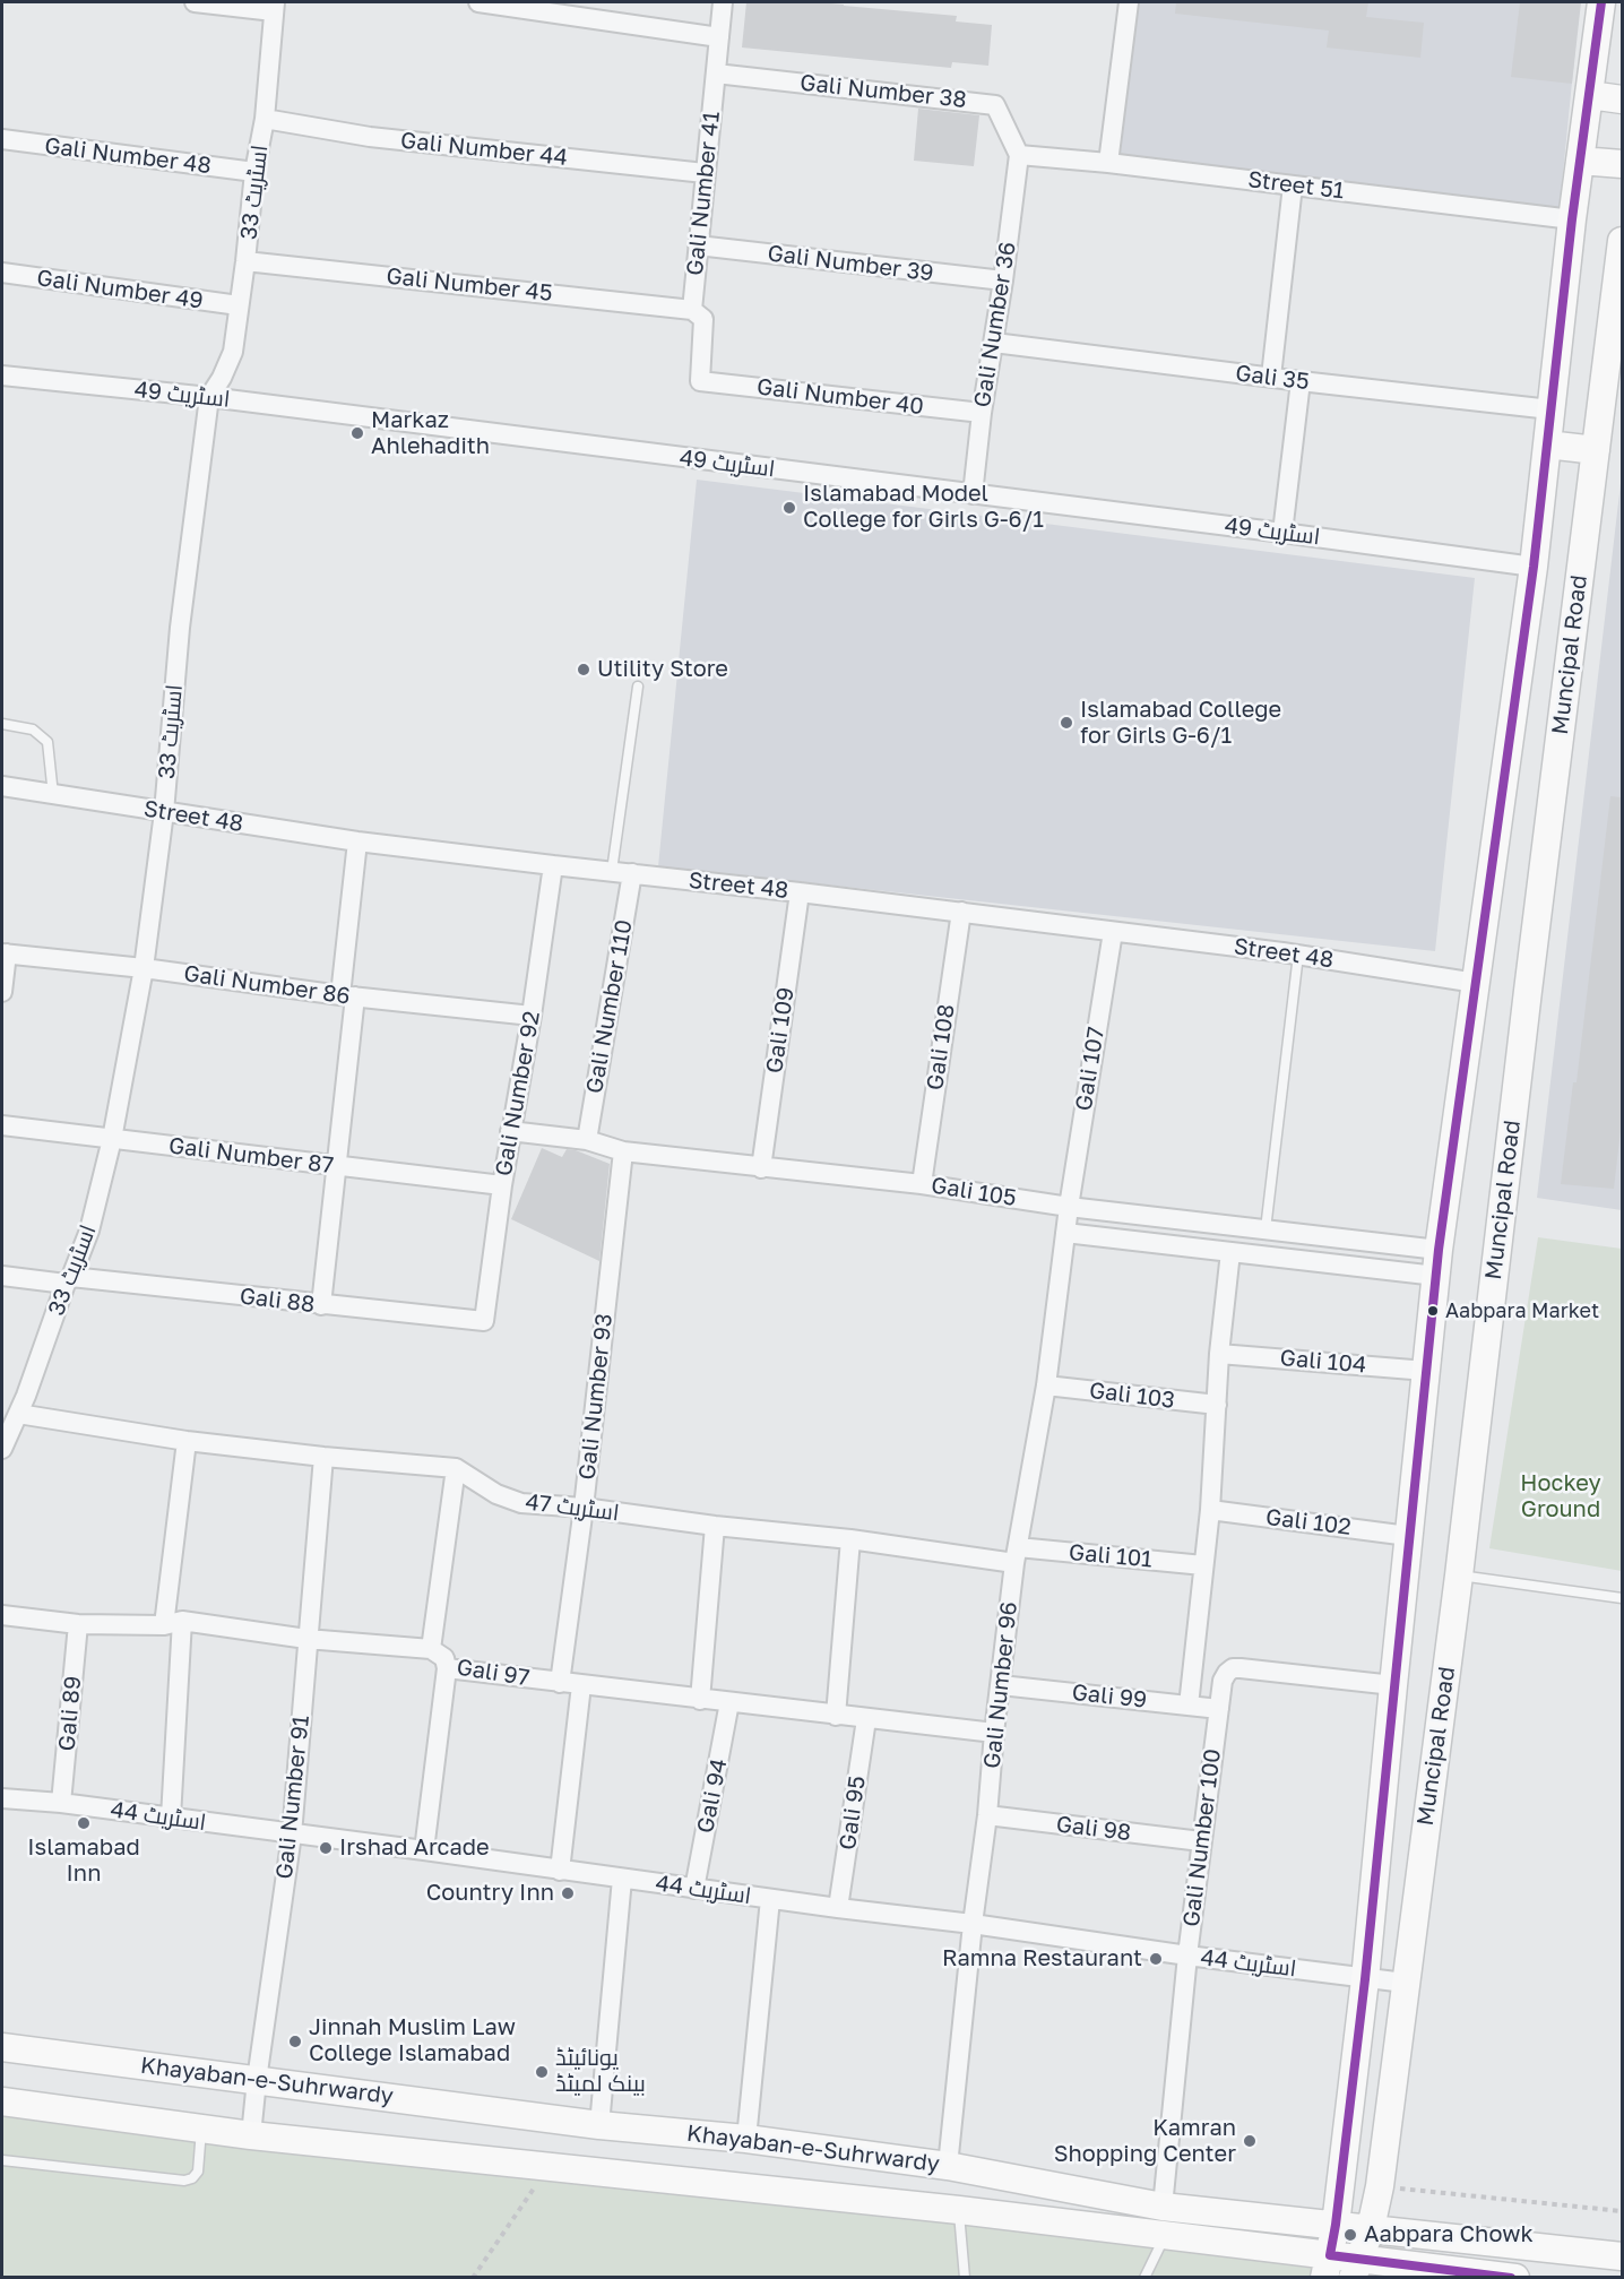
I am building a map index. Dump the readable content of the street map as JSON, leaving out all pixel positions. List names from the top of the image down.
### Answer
{
  "streets": {
    "street": [
      "Gali Number 38",
      "Gali Number 44",
      "Gali Number 48",
      "Street 51",
      "اسٹریٹ 33",
      "Gali Number 41",
      "Gali Number 39",
      "Gali Number 45",
      "Gali Number 49",
      "Gali Number 36",
      "Gali 35",
      "اسٹریٹ 49",
      "Gali Number 40",
      "Muncipal Road",
      "Street 48",
      "Gali Number 86",
      "Gali Number 110",
      "Gali 109",
      "Gali 108",
      "Gali 107",
      "Gali Number 92",
      "Gali Number 87",
      "Gali 105",
      "Gali 88",
      "Gali 104",
      "Gali 103",
      "Gali Number 93",
      "اسٹریٹ 47",
      "Gali 102",
      "Gali 101",
      "Gali 97",
      "Gali Number 96",
      "Gali 99",
      "Gali 89",
      "Gali 94",
      "Gali Number 91",
      "Gali 95",
      "اسٹریٹ 44",
      "Gali 98",
      "Gali Number 100",
      "Khayaban-e-Suhrwardy"
    ]
  },
  "crossings": [
    ["Gali Number 38", "Street 51"],
    ["Gali Number 38", "Gali Number 41"],
    ["Gali Number 38", "Gali Number 36"],
    ["Gali Number 44", "اسٹریٹ 33"],
    ["Gali Number 44", "Gali Number 41"],
    ["Gali Number 48", "اسٹریٹ 33"],
    ["Street 51", "Gali Number 36"],
    ["Street 51", "Muncipal Road"],
    ["اسٹریٹ 33", "Gali Number 45"],
    ["اسٹریٹ 33", "Gali Number 49"],
    ["اسٹریٹ 33", "اسٹریٹ 49"],
    ["اسٹریٹ 33", "Street 48"],
    ["اسٹریٹ 33", "Gali Number 86"],
    ["اسٹریٹ 33", "Gali Number 87"],
    ["اسٹریٹ 33", "Gali 88"],
    ["اسٹریٹ 33", "اسٹریٹ 47"],
    ["Gali Number 41", "Gali Number 39"],
    ["Gali Number 41", "Gali Number 45"],
    ["Gali Number 41", "Gali Number 40"],
    ["Gali Number 39", "Gali Number 36"],
    ["Gali Number 36", "Gali 35"],
    ["Gali Number 36", "اسٹریٹ 49"],
    ["Gali Number 36", "Gali Number 40"],
    ["Gali 35", "Muncipal Road"],
    ["اسٹریٹ 49", "Muncipal Road"],
    ["Muncipal Road", "Street 48"],
    ["Muncipal Road", "Gali 105"],
    ["Muncipal Road", "Gali 104"],
    ["Muncipal Road", "Gali 102"],
    ["Muncipal Road", "اسٹریٹ 44"],
    ["Muncipal Road", "Gali Number 100"],
    ["Muncipal Road", "Khayaban-e-Suhrwardy"],
    ["Street 48", "Gali Number 110"],
    ["Street 48", "Gali 109"],
    ["Street 48", "Gali 108"],
    ["Street 48", "Gali 107"],
    ["Street 48", "Gali Number 92"],
    ["Gali Number 86", "Gali Number 92"],
    ["Gali Number 110", "Gali 105"],
    ["Gali 109", "Gali 105"],
    ["Gali 108", "Gali 105"],
    ["Gali 107", "Gali 105"],
    ["Gali 107", "Gali Number 96"],
    ["Gali Number 92", "Gali Number 87"],
    ["Gali Number 92", "Gali 105"],
    ["Gali Number 92", "Gali 88"],
    ["Gali 105", "Gali Number 93"],
    ["Gali 105", "Gali Number 96"],
    ["Gali 103", "Gali Number 96"],
    ["Gali Number 93", "اسٹریٹ 47"],
    ["Gali Number 93", "Gali 97"],
    ["اسٹریٹ 47", "Gali 101"],
    ["اسٹریٹ 47", "Gali Number 96"],
    ["اسٹریٹ 47", "Gali Number 91"],
    ["Gali 101", "Gali Number 96"],
    ["Gali 97", "Gali Number 96"],
    ["Gali 97", "Gali 89"],
    ["Gali 97", "Gali 94"],
    ["Gali 97", "Gali Number 91"],
    ["Gali 97", "Gali 95"],
    ["Gali Number 96", "Gali 99"],
    ["Gali Number 96", "اسٹریٹ 44"],
    ["Gali Number 96", "Gali 98"],
    ["Gali Number 96", "Khayaban-e-Suhrwardy"],
    ["Gali 99", "Gali Number 100"],
    ["Gali 89", "اسٹریٹ 44"],
    ["Gali 94", "اسٹریٹ 44"],
    ["Gali Number 91", "اسٹریٹ 44"],
    ["Gali Number 91", "Khayaban-e-Suhrwardy"],
    ["Gali 95", "اسٹریٹ 44"],
    ["اسٹریٹ 44", "Gali Number 100"],
    ["Gali 98", "Gali Number 100"],
    ["Gali Number 100", "Khayaban-e-Suhrwardy"]
  ],
  "parks": ["Hockey Ground"],
  "places": [
    "Markaz Ahlehadith",
    "Islamabad Model College for Girls G-6/1",
    "Utility Store",
    "Islamabad College for Girls G-6/1",
    "Aabpara Market",
    "Islamabad Inn",
    "Irshad Arcade",
    "Country Inn",
    "Ramna Restaurant",
    "Jinnah Muslim Law College Islamabad",
    "یونائیٹڈ بینک لمیٹڈ",
    "Kamran Shopping Center",
    "Aabpara Chowk"
  ]
}
